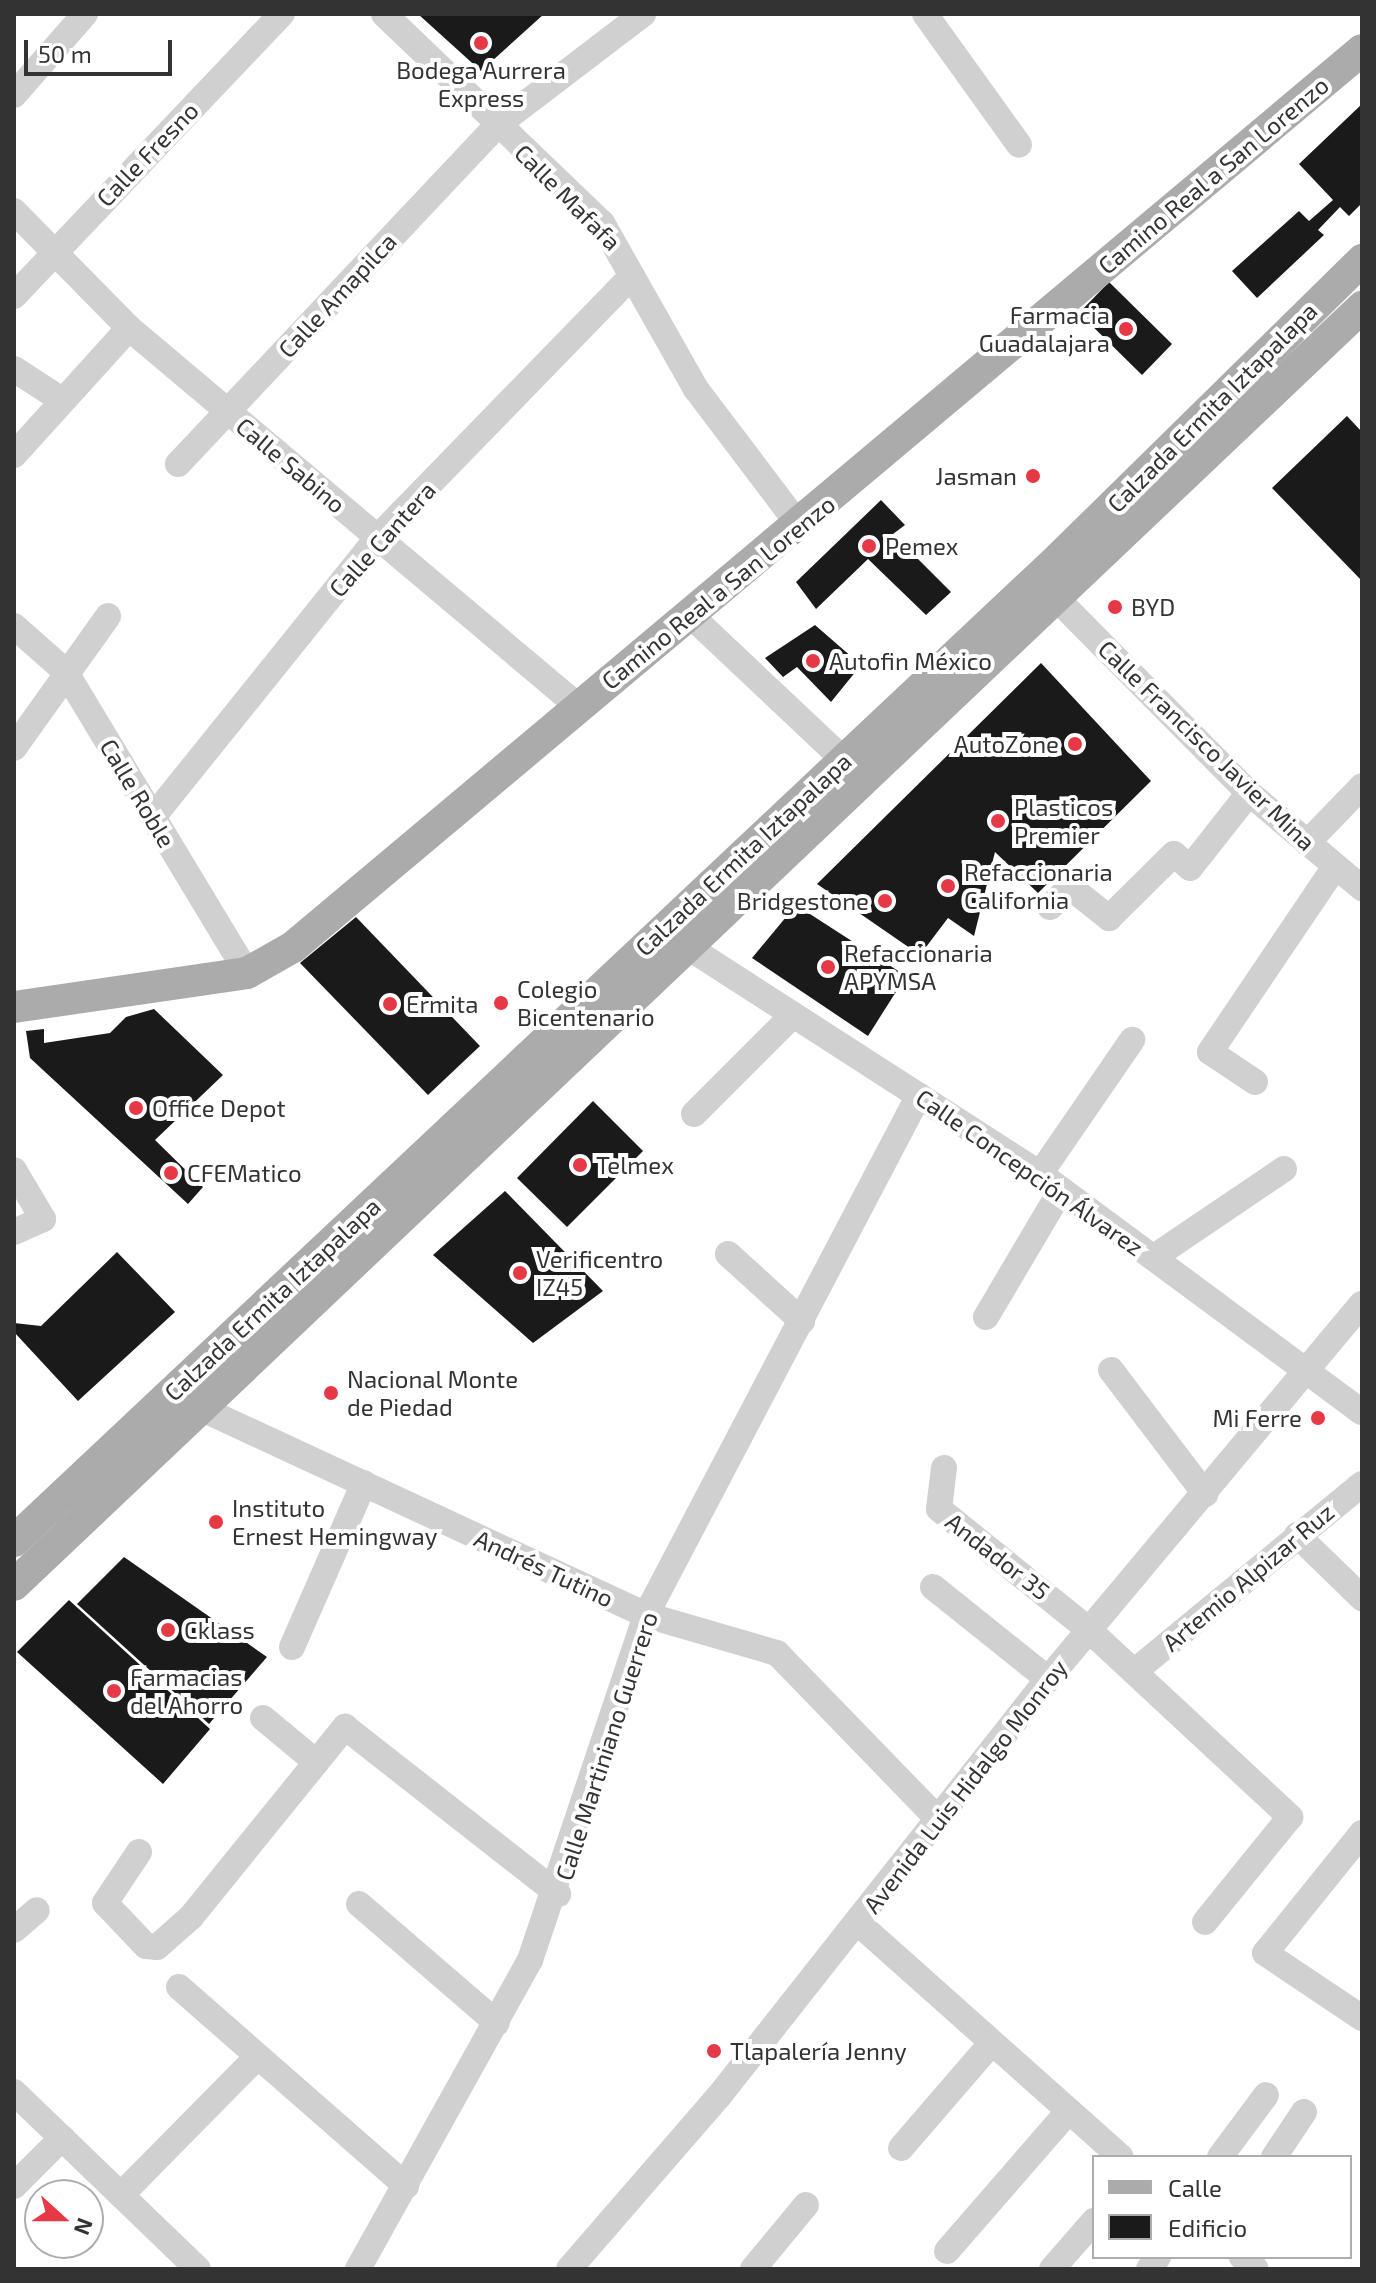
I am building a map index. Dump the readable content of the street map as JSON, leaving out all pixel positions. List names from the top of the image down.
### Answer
{
  "streets": {
    "main road": ["Camino Real a San Lorenzo", "Calzada Ermita Iztapalapa"],
    "street": [
      "Calle Fresno",
      "Calle Mafafa",
      "Calle Amapilca",
      "Calle Sabino",
      "Calle Cantera",
      "Calle Francisco Javier Mina",
      "Calle Roble",
      "Calle Concepción Álvarez",
      "Andador 35",
      "Andrés Tutino",
      "Artemio Alpizar Ruz",
      "Calle Martiniano Guerrero",
      "Avenida Luis Hidalgo Monroy"
    ]
  },
  "crossings": [
    ["Calle Fresno", "Calle Sabino"],
    ["Camino Real a San Lorenzo", "Calle Mafafa"],
    ["Camino Real a San Lorenzo", "Calle Sabino"],
    ["Camino Real a San Lorenzo", "Calle Roble"],
    ["Calle Mafafa", "Calle Amapilca"],
    ["Calle Mafafa", "Calle Cantera"],
    ["Calle Amapilca", "Calle Sabino"],
    ["Calzada Ermita Iztapalapa", "Calle Francisco Javier Mina"],
    ["Calzada Ermita Iztapalapa", "Calle Concepción Álvarez"],
    ["Calzada Ermita Iztapalapa", "Andrés Tutino"],
    ["Calle Sabino", "Calle Cantera"],
    ["Calle Cantera", "Calle Roble"],
    ["Calle Concepción Álvarez", "Calle Martiniano Guerrero"],
    ["Calle Concepción Álvarez", "Avenida Luis Hidalgo Monroy"],
    ["Andador 35", "Avenida Luis Hidalgo Monroy"],
    ["Andrés Tutino", "Calle Martiniano Guerrero"],
    ["Andrés Tutino", "Avenida Luis Hidalgo Monroy"]
  ],
  "places": [
    "Bodega Aurrera Express",
    "Farmacia Guadalajara",
    "Jasman",
    "Pemex",
    "BYD",
    "Autofin México",
    "AutoZone",
    "Plasticos Premier",
    "Refaccionaria California",
    "Bridgestone",
    "Refaccionaria APYMSA",
    "Colegio Bicentenario",
    "Ermita",
    "Office Depot",
    "Telmex",
    "CFEMatico",
    "Verificentro IZ45",
    "Nacional Monte de Piedad",
    "Mi Ferre",
    "Instituto Ernest Hemingway",
    "Cklass",
    "Farmacias del Ahorro",
    "Tlapalería Jenny"
  ],
  "legend": ["Calle", "Edificio"],
  "scale_bar": "50 m",
  "north": "right"
}
